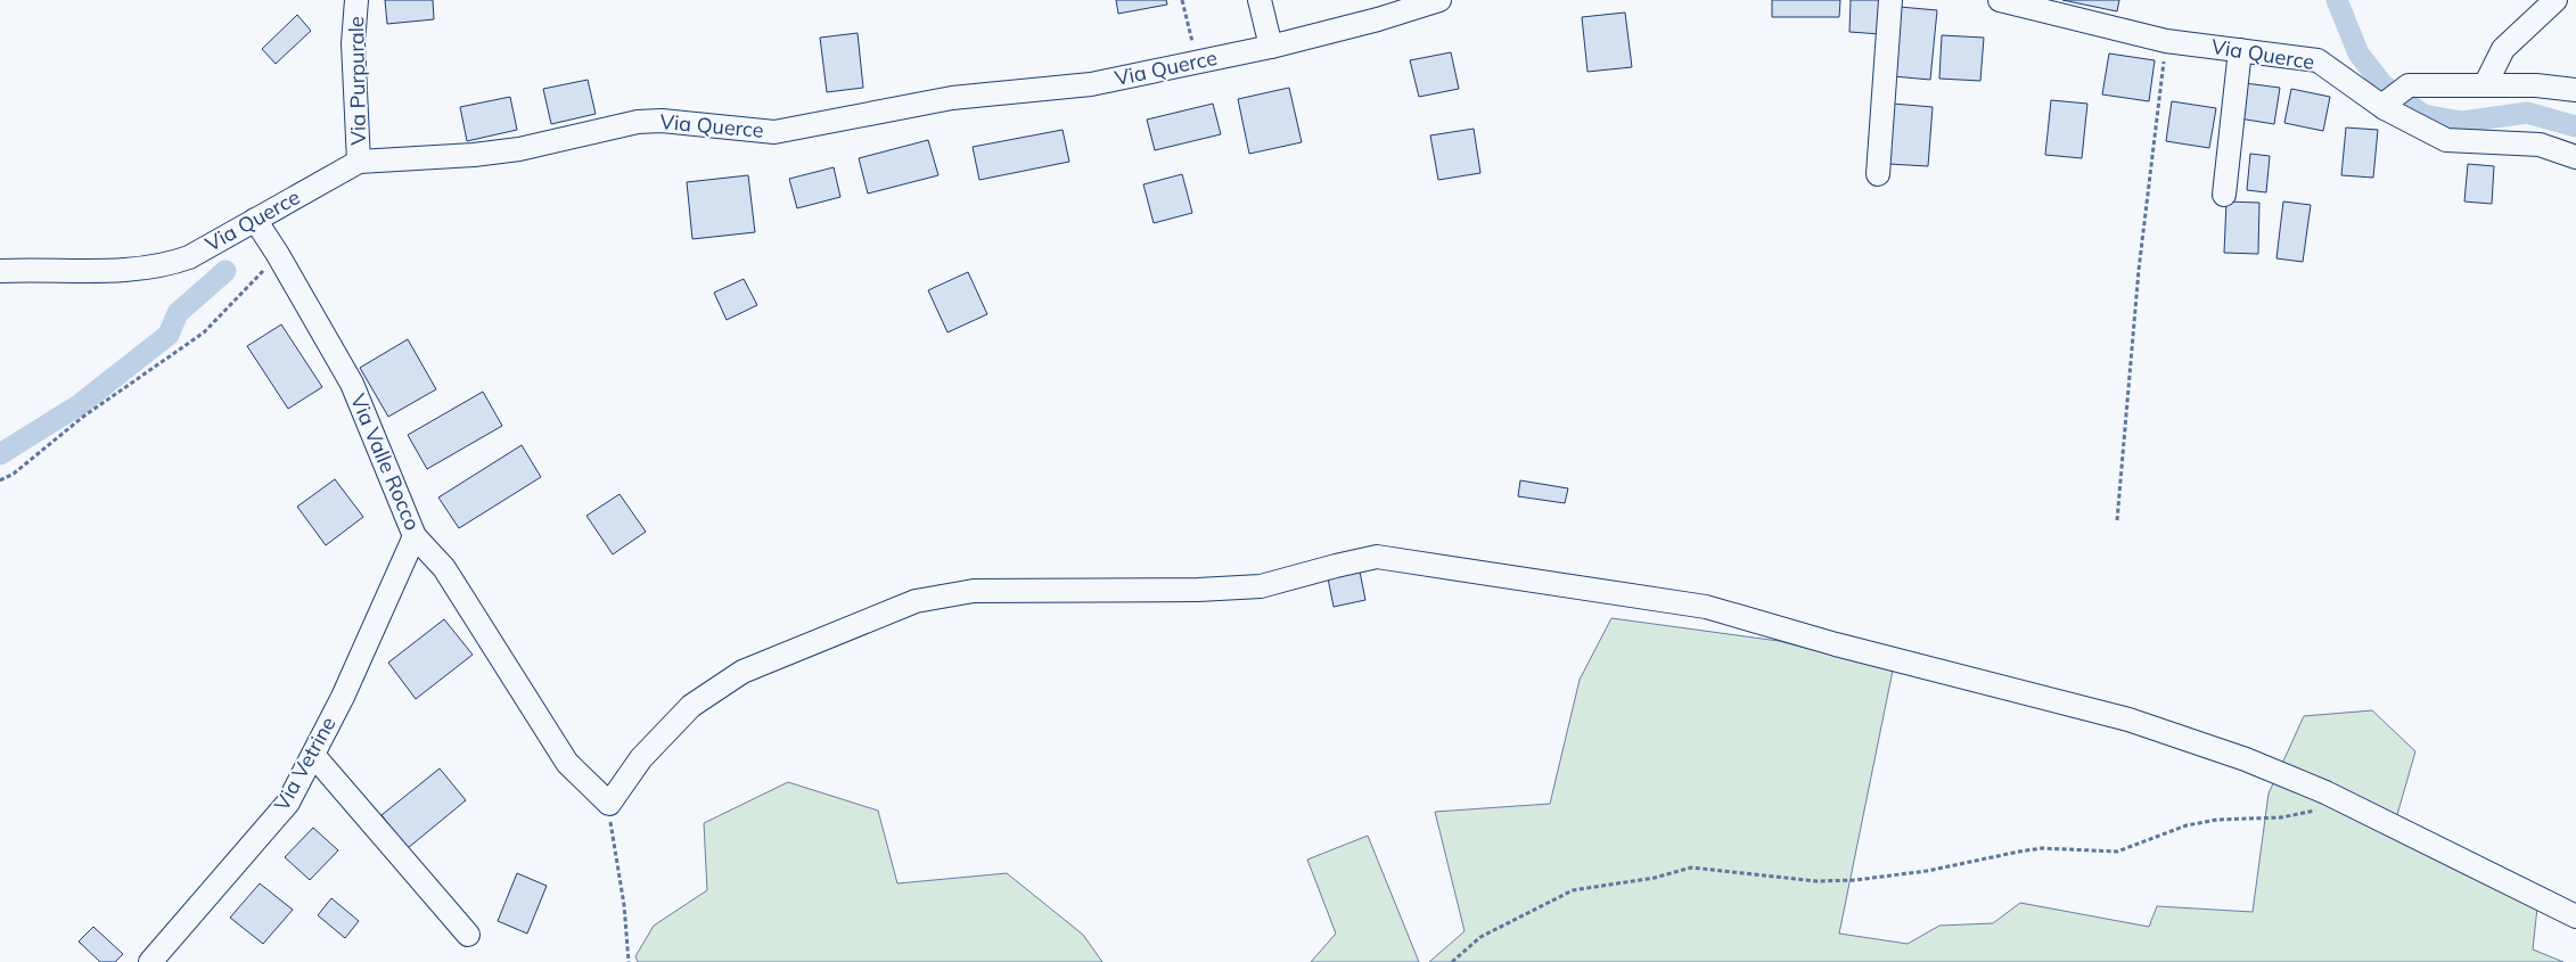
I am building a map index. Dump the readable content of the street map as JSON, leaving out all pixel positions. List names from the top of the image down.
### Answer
{
  "streets": {
    "street": [
      "Via Querce",
      "Via Purpurale",
      "Via Valle Rocco",
      "Via Vetrine"
    ]
  },
  "crossings": [
    ["Via Querce", "Via Purpurale"],
    ["Via Querce", "Via Valle Rocco"],
    ["Via Valle Rocco", "Via Vetrine"]
  ]
}
